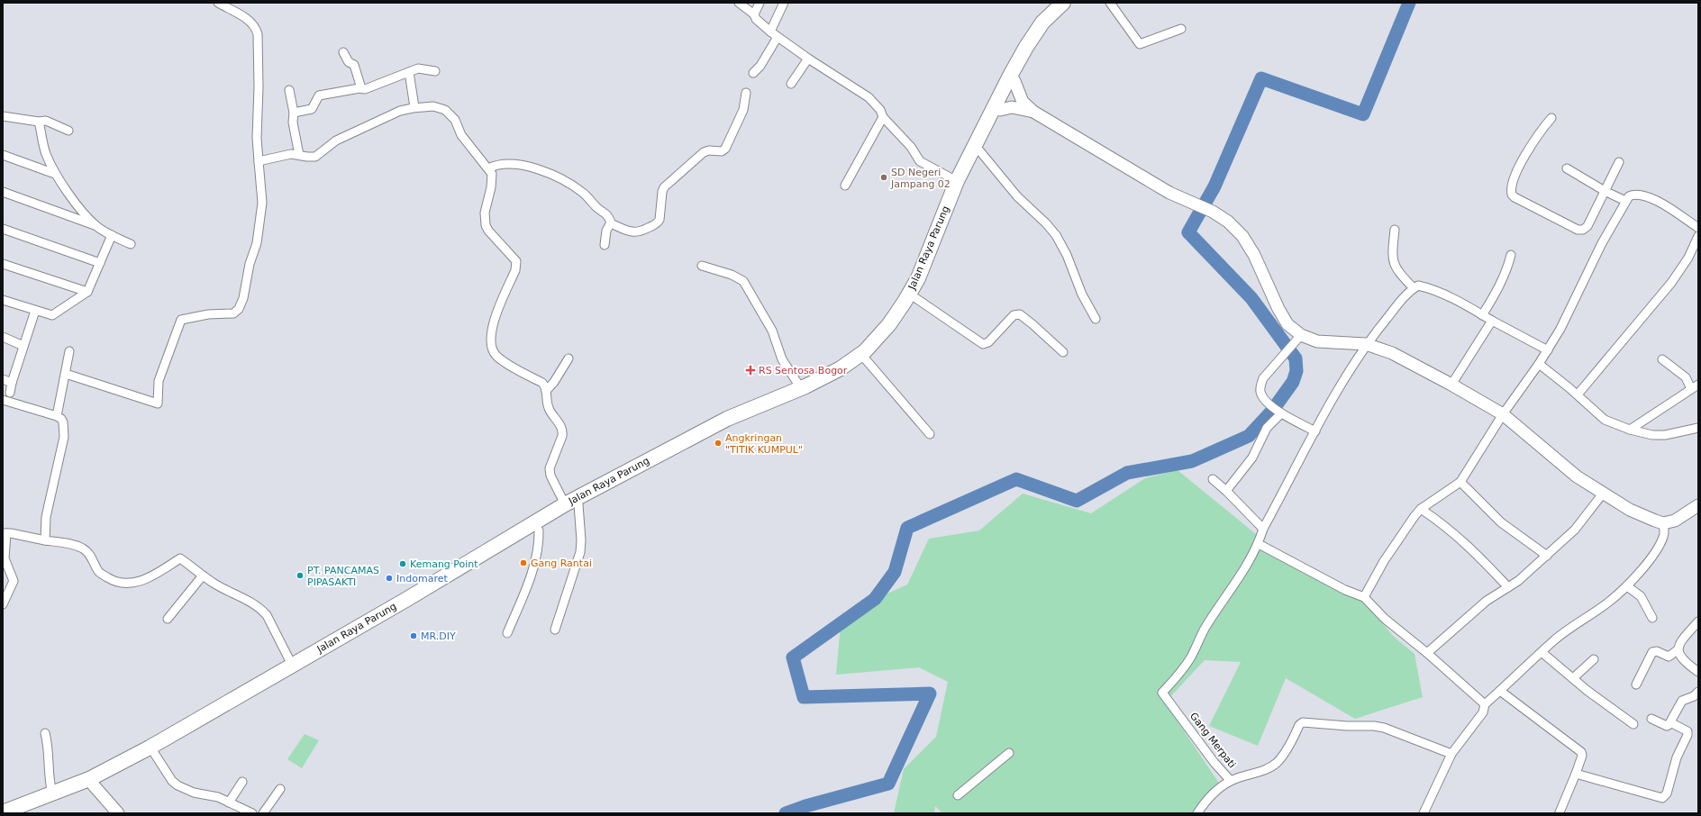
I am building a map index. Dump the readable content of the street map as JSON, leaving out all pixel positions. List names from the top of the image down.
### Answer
{
  "streets": {
    "highway": ["Jalan Raya Parung"],
    "street": ["Gang Merpati"]
  },
  "places": {
    "other": [
      "SD Negeri Jampang 02",
      "Angkringan \"TITIK KUMPUL\"",
      "Gang Rantai",
      "Kemang Point",
      "PT. PANCAMAS PIPASAKTI",
      "Indomaret",
      "MR.DIY"
    ],
    "health": ["RS Sentosa Bogor"]
  }
}
